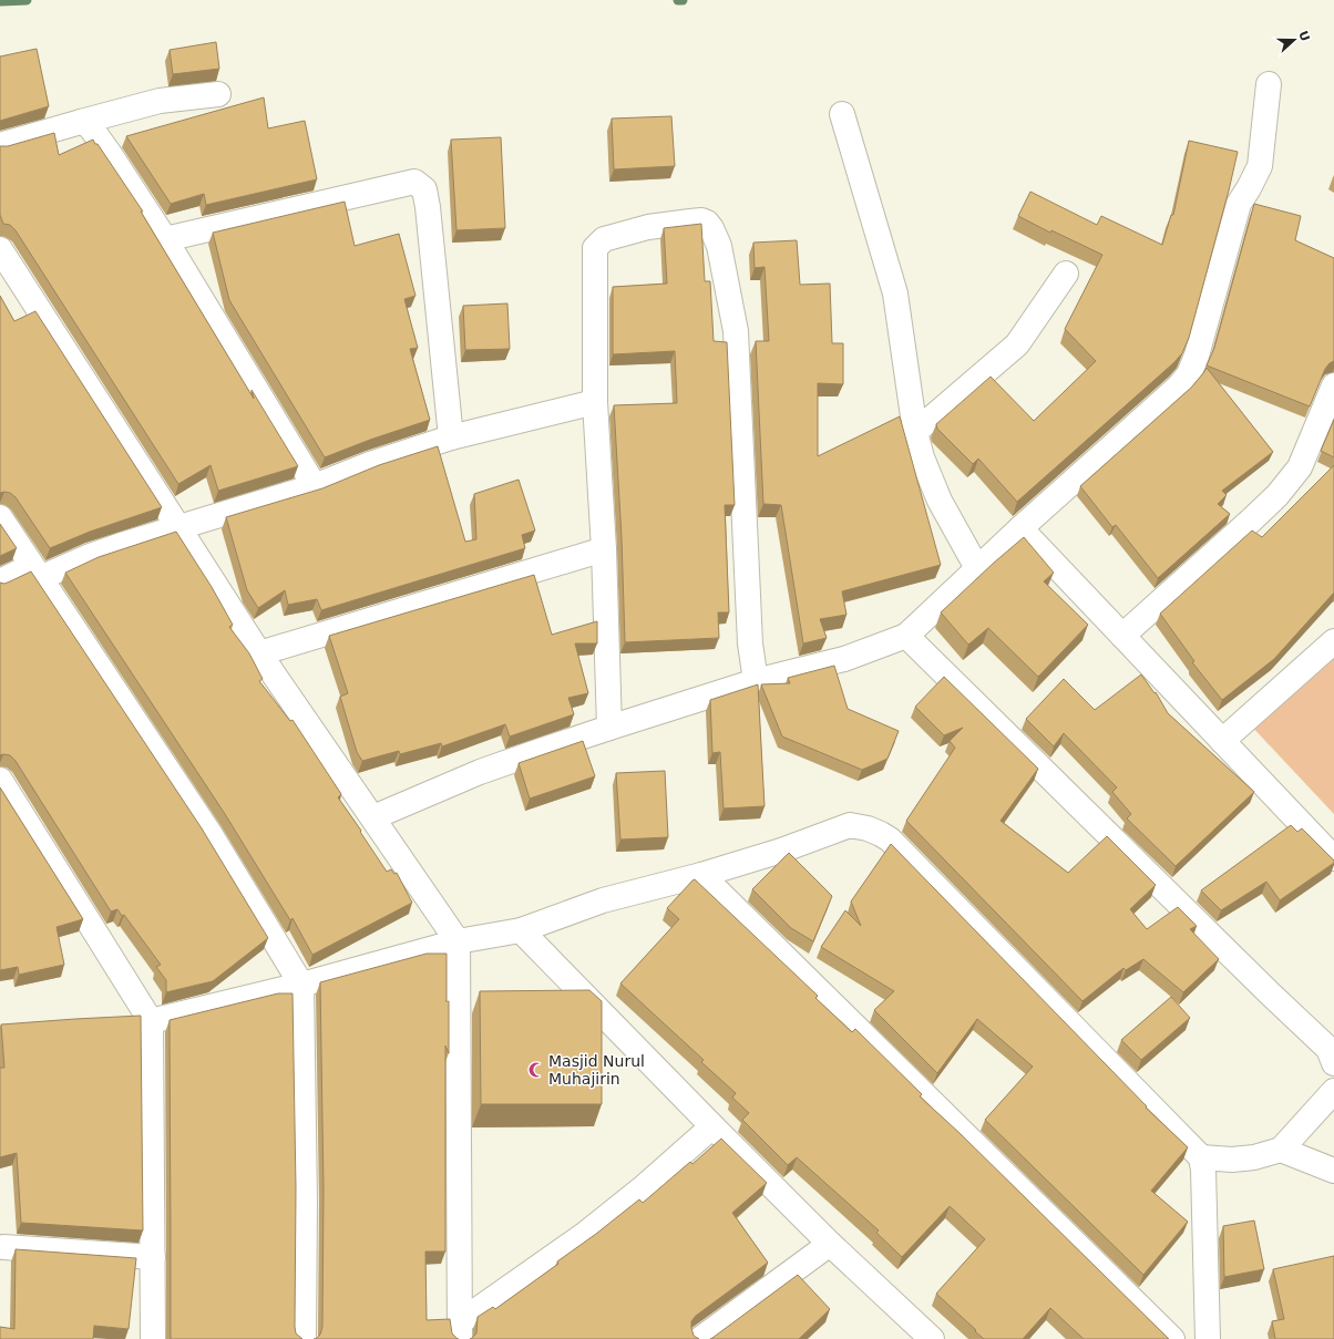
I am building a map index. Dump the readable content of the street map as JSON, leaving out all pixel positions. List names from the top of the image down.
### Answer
{
  "places": {
    "mosque": ["Masjid Nurul Muhajirin"]
  },
  "north": "right"
}
